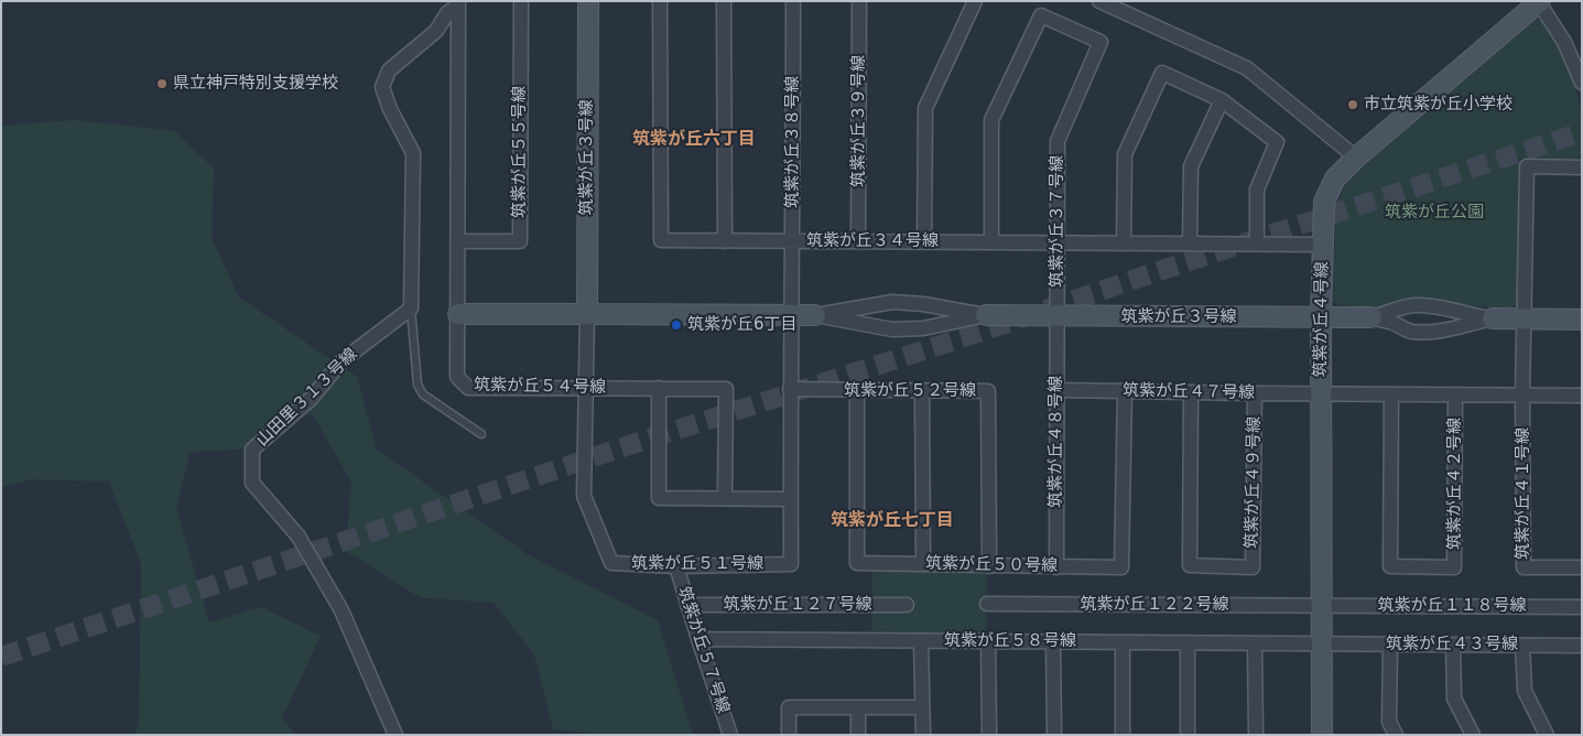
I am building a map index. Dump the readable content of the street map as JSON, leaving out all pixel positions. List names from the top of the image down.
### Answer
{
  "streets": {
    "street": [
      "筑紫が丘３９号線",
      "筑紫が丘３８号線",
      "筑紫が丘５５号線",
      "筑紫が丘３号線",
      "筑紫が丘３７号線",
      "筑紫が丘３４号線",
      "筑紫が丘４号線",
      "筑紫が丘５４号線",
      "筑紫が丘５２号線",
      "筑紫が丘４７号線",
      "山田里３１３号線",
      "筑紫が丘４８号線",
      "筑紫が丘４９号線",
      "筑紫が丘４２号線",
      "筑紫が丘４１号線",
      "筑紫が丘５１号線",
      "筑紫が丘５０号線",
      "筑紫が丘１２７号線",
      "筑紫が丘１２２号線",
      "筑紫が丘１１８号線",
      "筑紫が丘５８号線",
      "筑紫が丘４３号線",
      "筑紫が丘５７号線"
    ]
  },
  "crossings": [
    ["筑紫が丘３９号線", "筑紫が丘３４号線"],
    ["筑紫が丘３８号線", "筑紫が丘３号線"],
    ["筑紫が丘３８号線", "筑紫が丘３４号線"],
    ["筑紫が丘３８号線", "筑紫が丘５１号線"],
    ["筑紫が丘５５号線", "筑紫が丘５４号線"],
    ["筑紫が丘３号線", "筑紫が丘３７号線"],
    ["筑紫が丘３号線", "筑紫が丘４号線"],
    ["筑紫が丘３号線", "筑紫が丘５４号線"],
    ["筑紫が丘３号線", "筑紫が丘４８号線"],
    ["筑紫が丘３号線", "筑紫が丘４１号線"],
    ["筑紫が丘３号線", "筑紫が丘５１号線"],
    ["筑紫が丘３７号線", "筑紫が丘３４号線"],
    ["筑紫が丘３７号線", "筑紫が丘４８号線"],
    ["筑紫が丘３４号線", "筑紫が丘４号線"],
    ["筑紫が丘４号線", "筑紫が丘４７号線"],
    ["筑紫が丘４号線", "筑紫が丘１２２号線"],
    ["筑紫が丘４号線", "筑紫が丘１１８号線"],
    ["筑紫が丘４号線", "筑紫が丘５８号線"],
    ["筑紫が丘４号線", "筑紫が丘４３号線"],
    ["筑紫が丘５４号線", "筑紫が丘５１号線"],
    ["筑紫が丘５２号線", "筑紫が丘５１号線"],
    ["筑紫が丘５２号線", "筑紫が丘５０号線"],
    ["筑紫が丘４７号線", "筑紫が丘４８号線"],
    ["筑紫が丘４７号線", "筑紫が丘４９号線"],
    ["筑紫が丘４７号線", "筑紫が丘５０号線"],
    ["筑紫が丘４８号線", "筑紫が丘５０号線"],
    ["筑紫が丘５１号線", "筑紫が丘５７号線"],
    ["筑紫が丘１２７号線", "筑紫が丘５７号線"],
    ["筑紫が丘１２２号線", "筑紫が丘１１８号線"],
    ["筑紫が丘５８号線", "筑紫が丘４３号線"],
    ["筑紫が丘５８号線", "筑紫が丘５７号線"]
  ],
  "districts": ["筑紫が丘六丁目", "筑紫が丘七丁目"],
  "parks": ["筑紫が丘公園"],
  "places": ["県立神戸特別支援学校", "市立筑紫が丘小学校", "筑紫が丘6丁目"]
}
